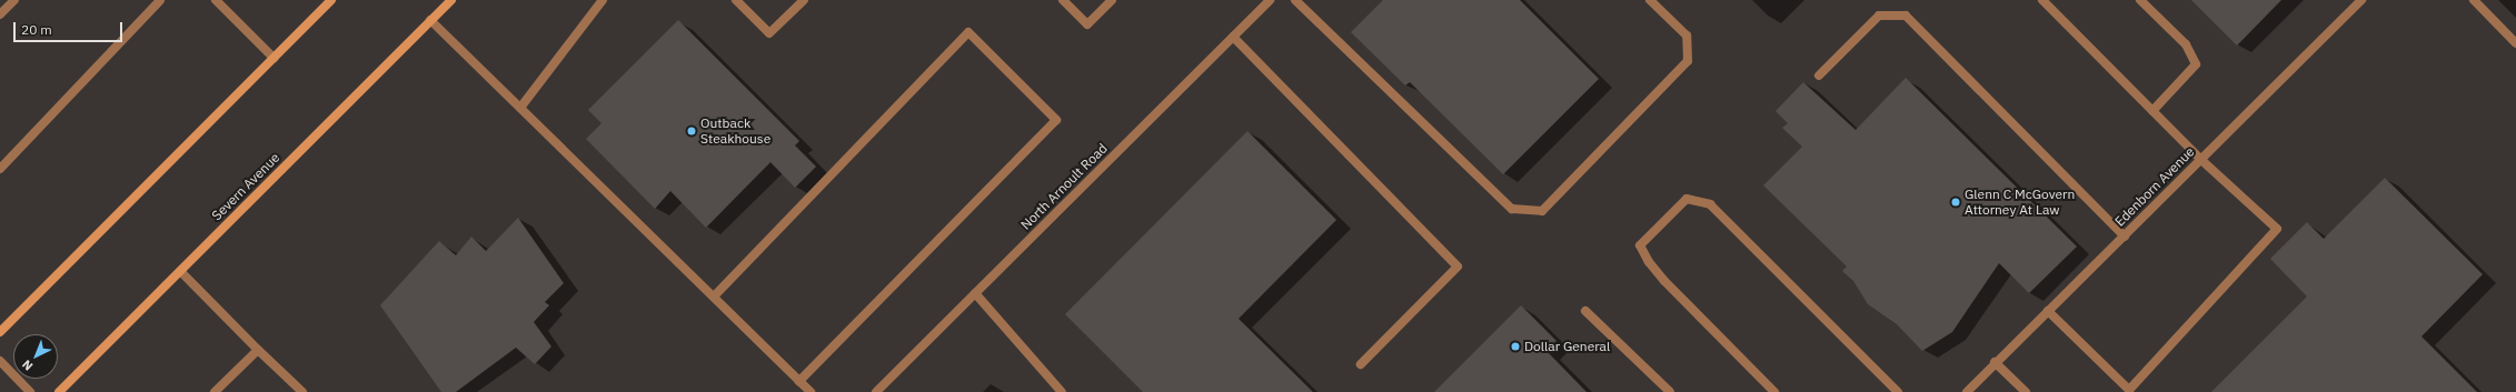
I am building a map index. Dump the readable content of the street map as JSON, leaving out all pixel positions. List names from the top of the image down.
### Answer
{
  "streets": {
    "street": ["Severn Avenue", "North Arnoult Road", "Edenborn Avenue"]
  },
  "places": ["Outback Steakhouse", "Glenn C McGovern Attorney At Law", "Dollar General"],
  "scale_bar": "20 m",
  "north": "bottom left"
}
